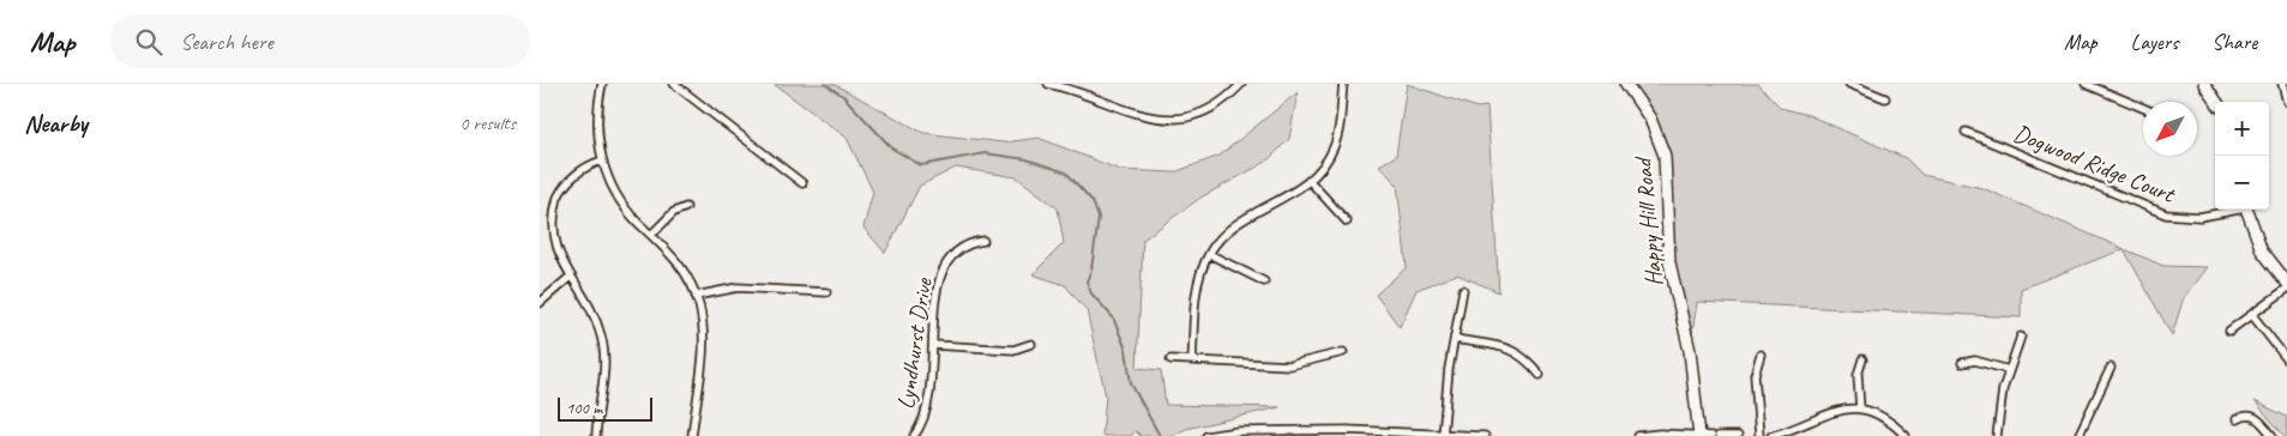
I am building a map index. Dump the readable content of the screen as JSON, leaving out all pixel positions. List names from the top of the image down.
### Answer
{
  "streets": {
    "street": ["Dogwood Ridge Court", "Happy Hill Road", "Lyndhurst Drive"]
  },
  "scale_bar": "100 m",
  "north": "bottom left",
  "page": {
    "header": "Map",
    "search": "Search here",
    "nav": ["Map", "Layers", "Share"],
    "heading": ["Nearby", "0 results"],
    "map_buttons": ["+", "−"],
    "scale": "100 m"
  }
}
